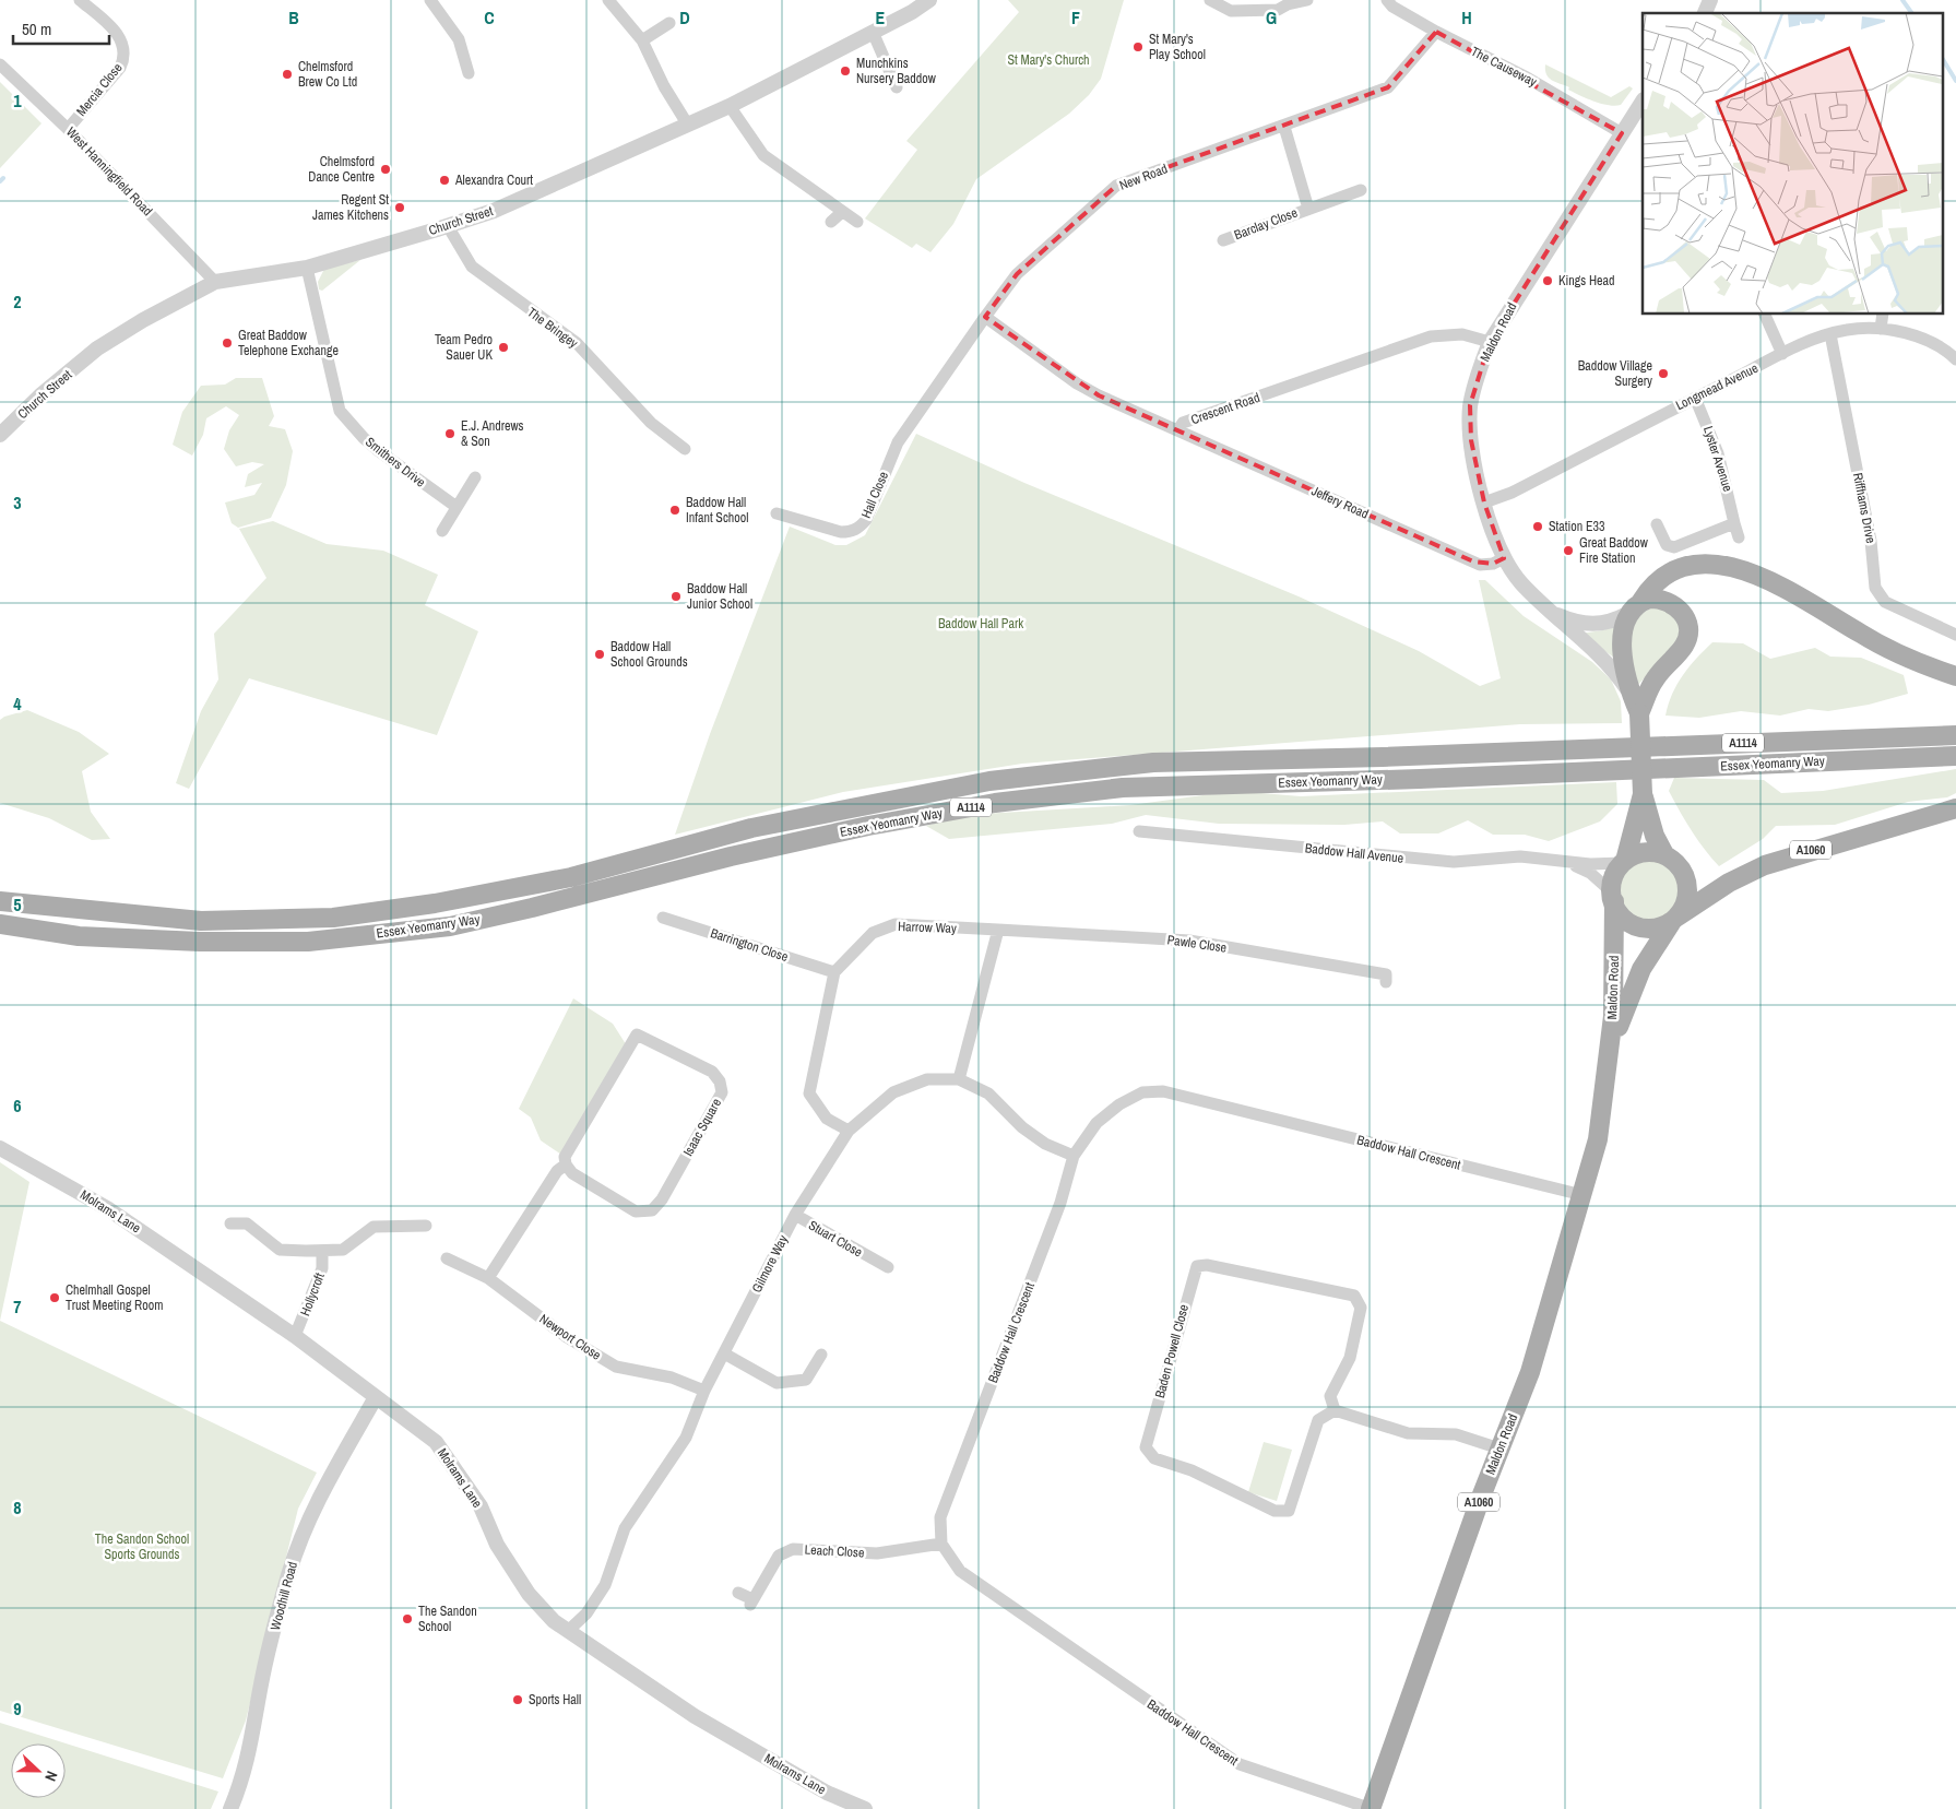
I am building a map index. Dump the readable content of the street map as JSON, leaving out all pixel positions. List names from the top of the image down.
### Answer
{
  "streets": {
    "main road": [
      "Maldon Road",
      "A1114",
      "Essex Yeomanry Way",
      "A1060"
    ],
    "street": [
      "The Causeway",
      "Mercia Close",
      "West Hanningfield Road",
      "New Road",
      "Church Street",
      "Barclay Close",
      "The Bringey",
      "Longmead Avenue",
      "Crescent Road",
      "Lyster Avenue",
      "Smithers Drive",
      "Hall Close",
      "Jeffery Road",
      "Riffhams Drive",
      "Baddow Hall Avenue",
      "Harrow Way",
      "Pawle Close",
      "Barrington Close",
      "Isaac Square",
      "Baddow Hall Crescent",
      "Molrams Lane",
      "Stuart Close",
      "Gilmore Way",
      "Hollycroft",
      "Newport Close",
      "Baden Powell Close",
      "Leach Close",
      "Woodhill Road"
    ]
  },
  "crossings": [
    ["The Causeway", "New Road"],
    ["The Causeway", "Maldon Road"],
    ["Mercia Close", "West Hanningfield Road"],
    ["West Hanningfield Road", "Church Street"],
    ["New Road", "Barclay Close"],
    ["New Road", "Crescent Road"],
    ["New Road", "Hall Close"],
    ["Church Street", "The Bringey"],
    ["Church Street", "Smithers Drive"],
    ["Maldon Road", "Longmead Avenue"],
    ["Maldon Road", "Crescent Road"],
    ["Maldon Road", "Jeffery Road"],
    ["Maldon Road", "A1060"],
    ["Maldon Road", "Baddow Hall Avenue"],
    ["Maldon Road", "Baddow Hall Crescent"],
    ["Longmead Avenue", "Lyster Avenue"],
    ["Longmead Avenue", "Riffhams Drive"],
    ["Crescent Road", "Jeffery Road"],
    ["A1060", "Baddow Hall Avenue"],
    ["Harrow Way", "Pawle Close"],
    ["Harrow Way", "Barrington Close"],
    ["Isaac Square", "Newport Close"],
    ["Baddow Hall Crescent", "Gilmore Way"],
    ["Baddow Hall Crescent", "Leach Close"],
    ["Molrams Lane", "Gilmore Way"],
    ["Molrams Lane", "Hollycroft"],
    ["Molrams Lane", "Woodhill Road"],
    ["Stuart Close", "Gilmore Way"],
    ["Gilmore Way", "Newport Close"]
  ],
  "parks": ["St Mary's Church", "Baddow Hall Park", "The Sandon School Sports Grounds"],
  "places": [
    "St Mary's Play School",
    "Munchkins Nursery Baddow",
    "Chelmsford Brew Co Ltd",
    "Chelmsford Dance Centre",
    "Alexandra Court",
    "Regent St James Kitchens",
    "Kings Head",
    "Great Baddow Telephone Exchange",
    "Team Pedro Sauer UK",
    "Baddow Village Surgery",
    "E.J. Andrews & Son",
    "Baddow Hall Infant School",
    "Station E33",
    "Great Baddow Fire Station",
    "Baddow Hall Junior School",
    "Baddow Hall School Grounds",
    "Chelmhall Gospel Trust Meeting Room",
    "The Sandon School",
    "Sports Hall"
  ],
  "scale_bar": "50 m",
  "north": "right",
  "grid": {
    "columns": [
      "B",
      "C",
      "D",
      "E",
      "F",
      "G",
      "H"
    ],
    "rows": [
      "1",
      "2",
      "3",
      "4",
      "5",
      "6",
      "7",
      "8",
      "9"
    ]
  }
}
